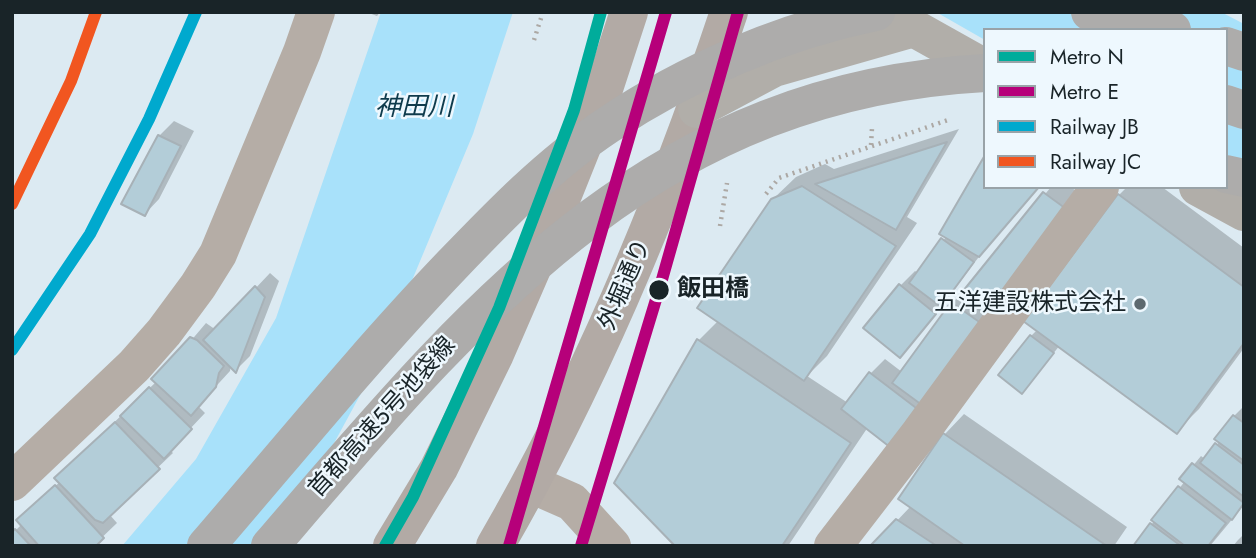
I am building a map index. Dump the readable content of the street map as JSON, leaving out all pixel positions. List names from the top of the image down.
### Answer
{
  "streets": {
    "highway": ["首都高速5号池袋線"],
    "main road": ["外堀通り"]
  },
  "water": ["神田川"],
  "places": ["飯田橋", "五洋建設株式会社"],
  "lines": [
    "metro line N",
    "metro line E",
    "rail line JB",
    "rail line JC"
  ],
  "legend": [
    "Metro N",
    "Metro E",
    "Railway JB",
    "Railway JC"
  ]
}
